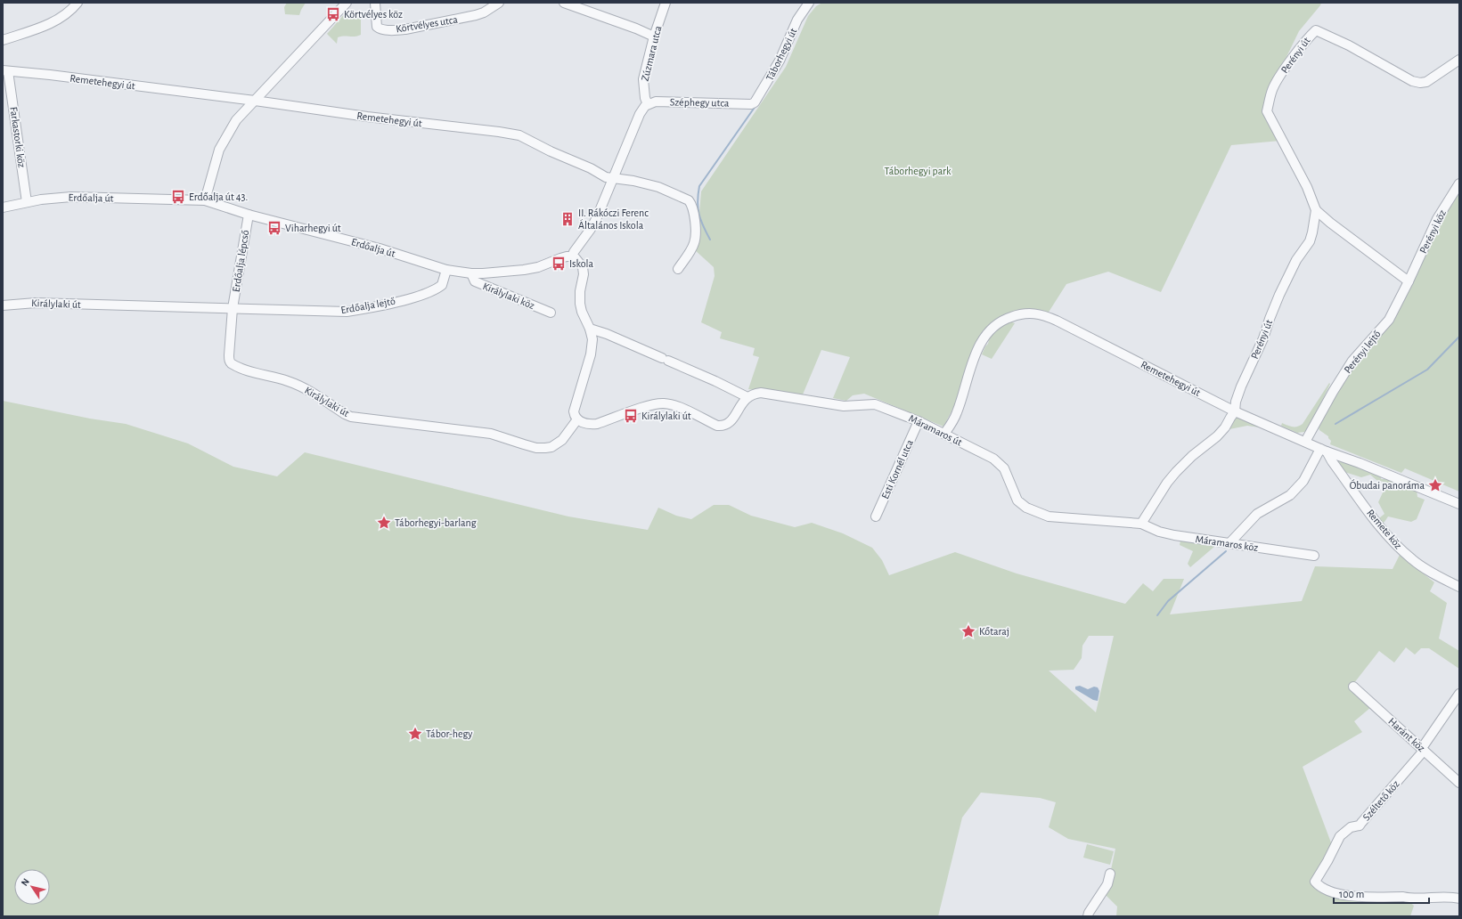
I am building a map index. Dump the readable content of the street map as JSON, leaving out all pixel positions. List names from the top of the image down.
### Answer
{
  "streets": {
    "street": [
      "Körtvélyes utca",
      "Zúzmara utca",
      "Táborhegyi út",
      "Perényi út",
      "Remetehegyi út",
      "Széphegy utca",
      "Farkastorki köz",
      "Erdőalja út",
      "Perényi köz",
      "Erdőalja lépcső",
      "Királylaki köz",
      "Királylaki út",
      "Erdőalja lejtő",
      "Perényi lejtő",
      "Máramaros út",
      "Esti Kornél utca",
      "Remete köz",
      "Máramaros köz",
      "Haránt köz",
      "Széltető köz"
    ]
  },
  "crossings": [
    ["Zúzmara utca", "Széphegy utca"],
    ["Táborhegyi út", "Széphegy utca"],
    ["Perényi út", "Remetehegyi út"],
    ["Perényi út", "Perényi köz"],
    ["Perényi út", "Perényi lejtő"],
    ["Remetehegyi út", "Farkastorki köz"],
    ["Remetehegyi út", "Perényi lejtő"],
    ["Remetehegyi út", "Máramaros út"],
    ["Remetehegyi út", "Remete köz"],
    ["Farkastorki köz", "Erdőalja út"],
    ["Erdőalja út", "Erdőalja lépcső"],
    ["Erdőalja út", "Királylaki köz"],
    ["Erdőalja út", "Erdőalja lejtő"],
    ["Perényi köz", "Perényi lejtő"],
    ["Erdőalja lépcső", "Királylaki út"],
    ["Erdőalja lépcső", "Erdőalja lejtő"],
    ["Királylaki út", "Erdőalja lejtő"],
    ["Máramaros út", "Esti Kornél utca"],
    ["Máramaros út", "Máramaros köz"],
    ["Haránt köz", "Széltető köz"]
  ],
  "parks": ["Táborhegyi park"],
  "places": {
    "bus stop": [
      "Körtvélyes köz",
      "Erdőalja út 43.",
      "Viharhegyi út",
      "Iskola",
      "Királylaki út"
    ],
    "building": ["II. Rákóczi Ferenc Általános Iskola"],
    "place": [
      "Óbudai panoráma",
      "Táborhegyi-barlang",
      "Kőtaraj",
      "Tábor-hegy"
    ]
  },
  "scale_bar": "100 m",
  "north": "top left"
}
